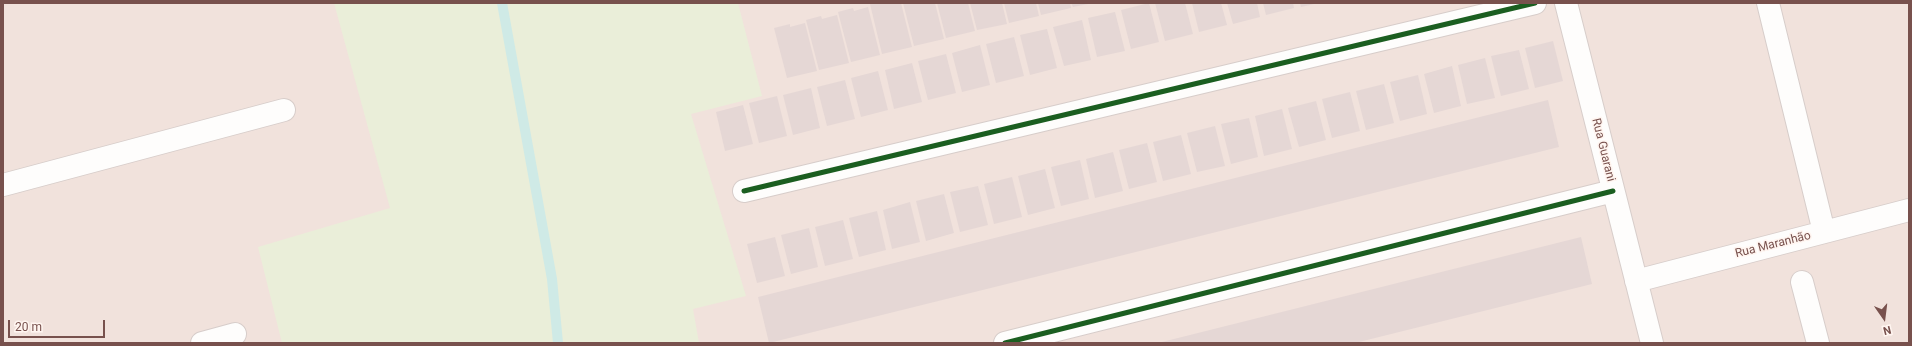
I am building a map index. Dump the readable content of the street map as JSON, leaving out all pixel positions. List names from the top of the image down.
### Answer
{
  "streets": {
    "street": ["Rua Guarani", "Rua Maranhão"]
  },
  "crossings": [
    ["Rua Guarani", "Rua Maranhão"]
  ],
  "scale_bar": "20 m",
  "north": "bottom"
}
